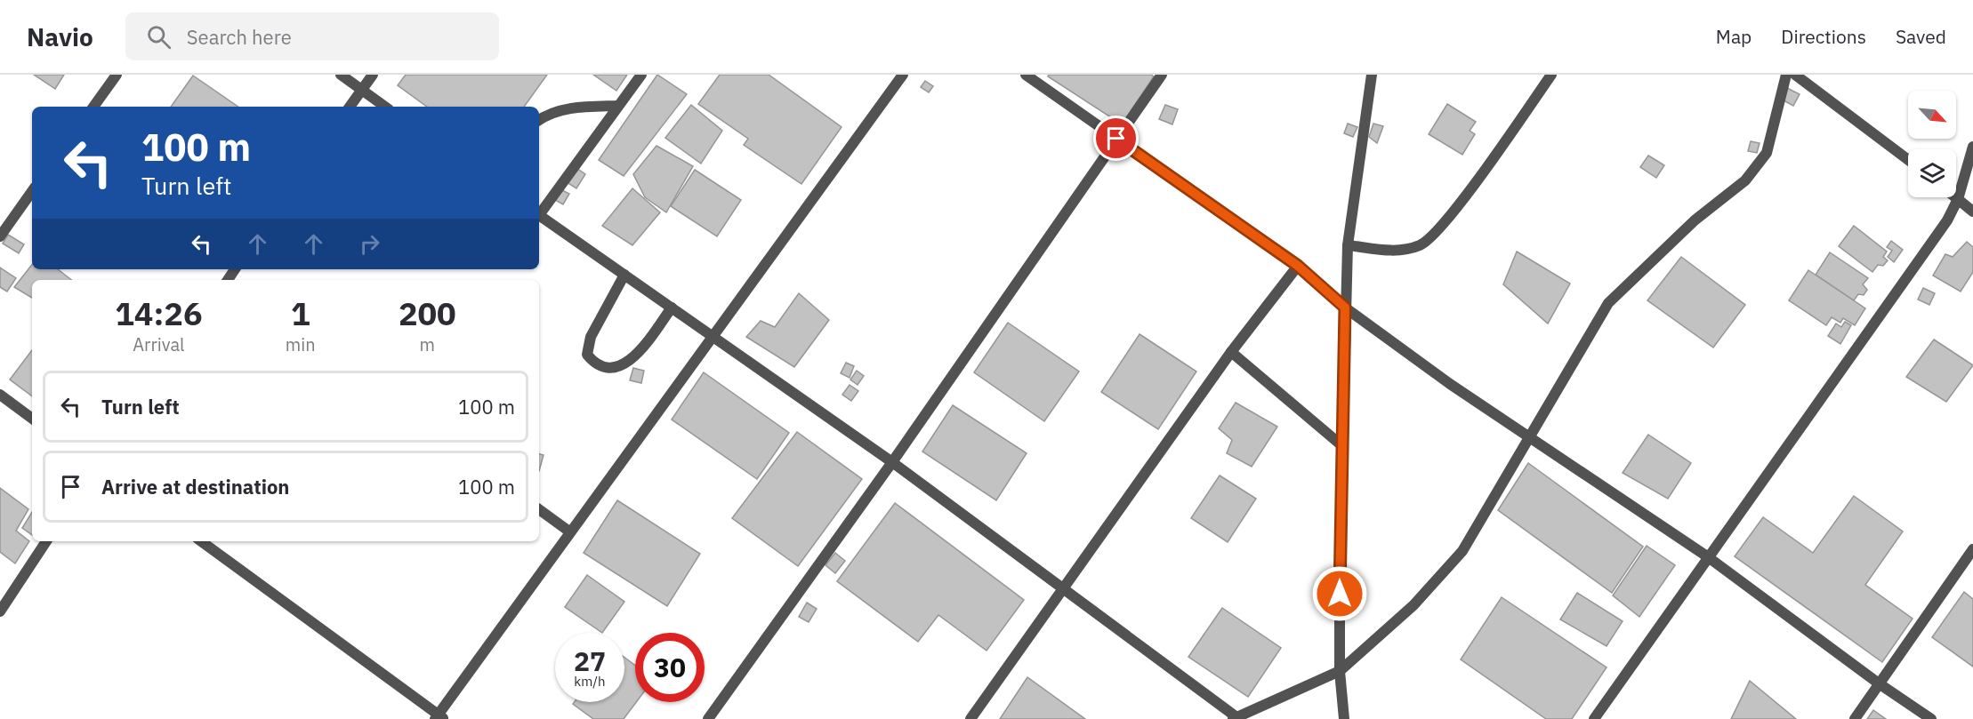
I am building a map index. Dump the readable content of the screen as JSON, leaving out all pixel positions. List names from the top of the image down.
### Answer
{
  "north": "bottom right",
  "page": {
    "header": "Navio",
    "search": "Search here",
    "nav": ["Map", "Directions", "Saved"],
    "turn": ["100 m", "Turn left"],
    "eta": [
      "14:26",
      "Arrival",
      "1",
      "min",
      "200",
      "m"
    ],
    "list": [
      {
        "name": "Turn left",
        "value": "100 m"
      },
      {
        "name": "Arrive at destination",
        "value": "100 m"
      }
    ],
    "speed": "27 km/h",
    "limit": "30"
  }
}
